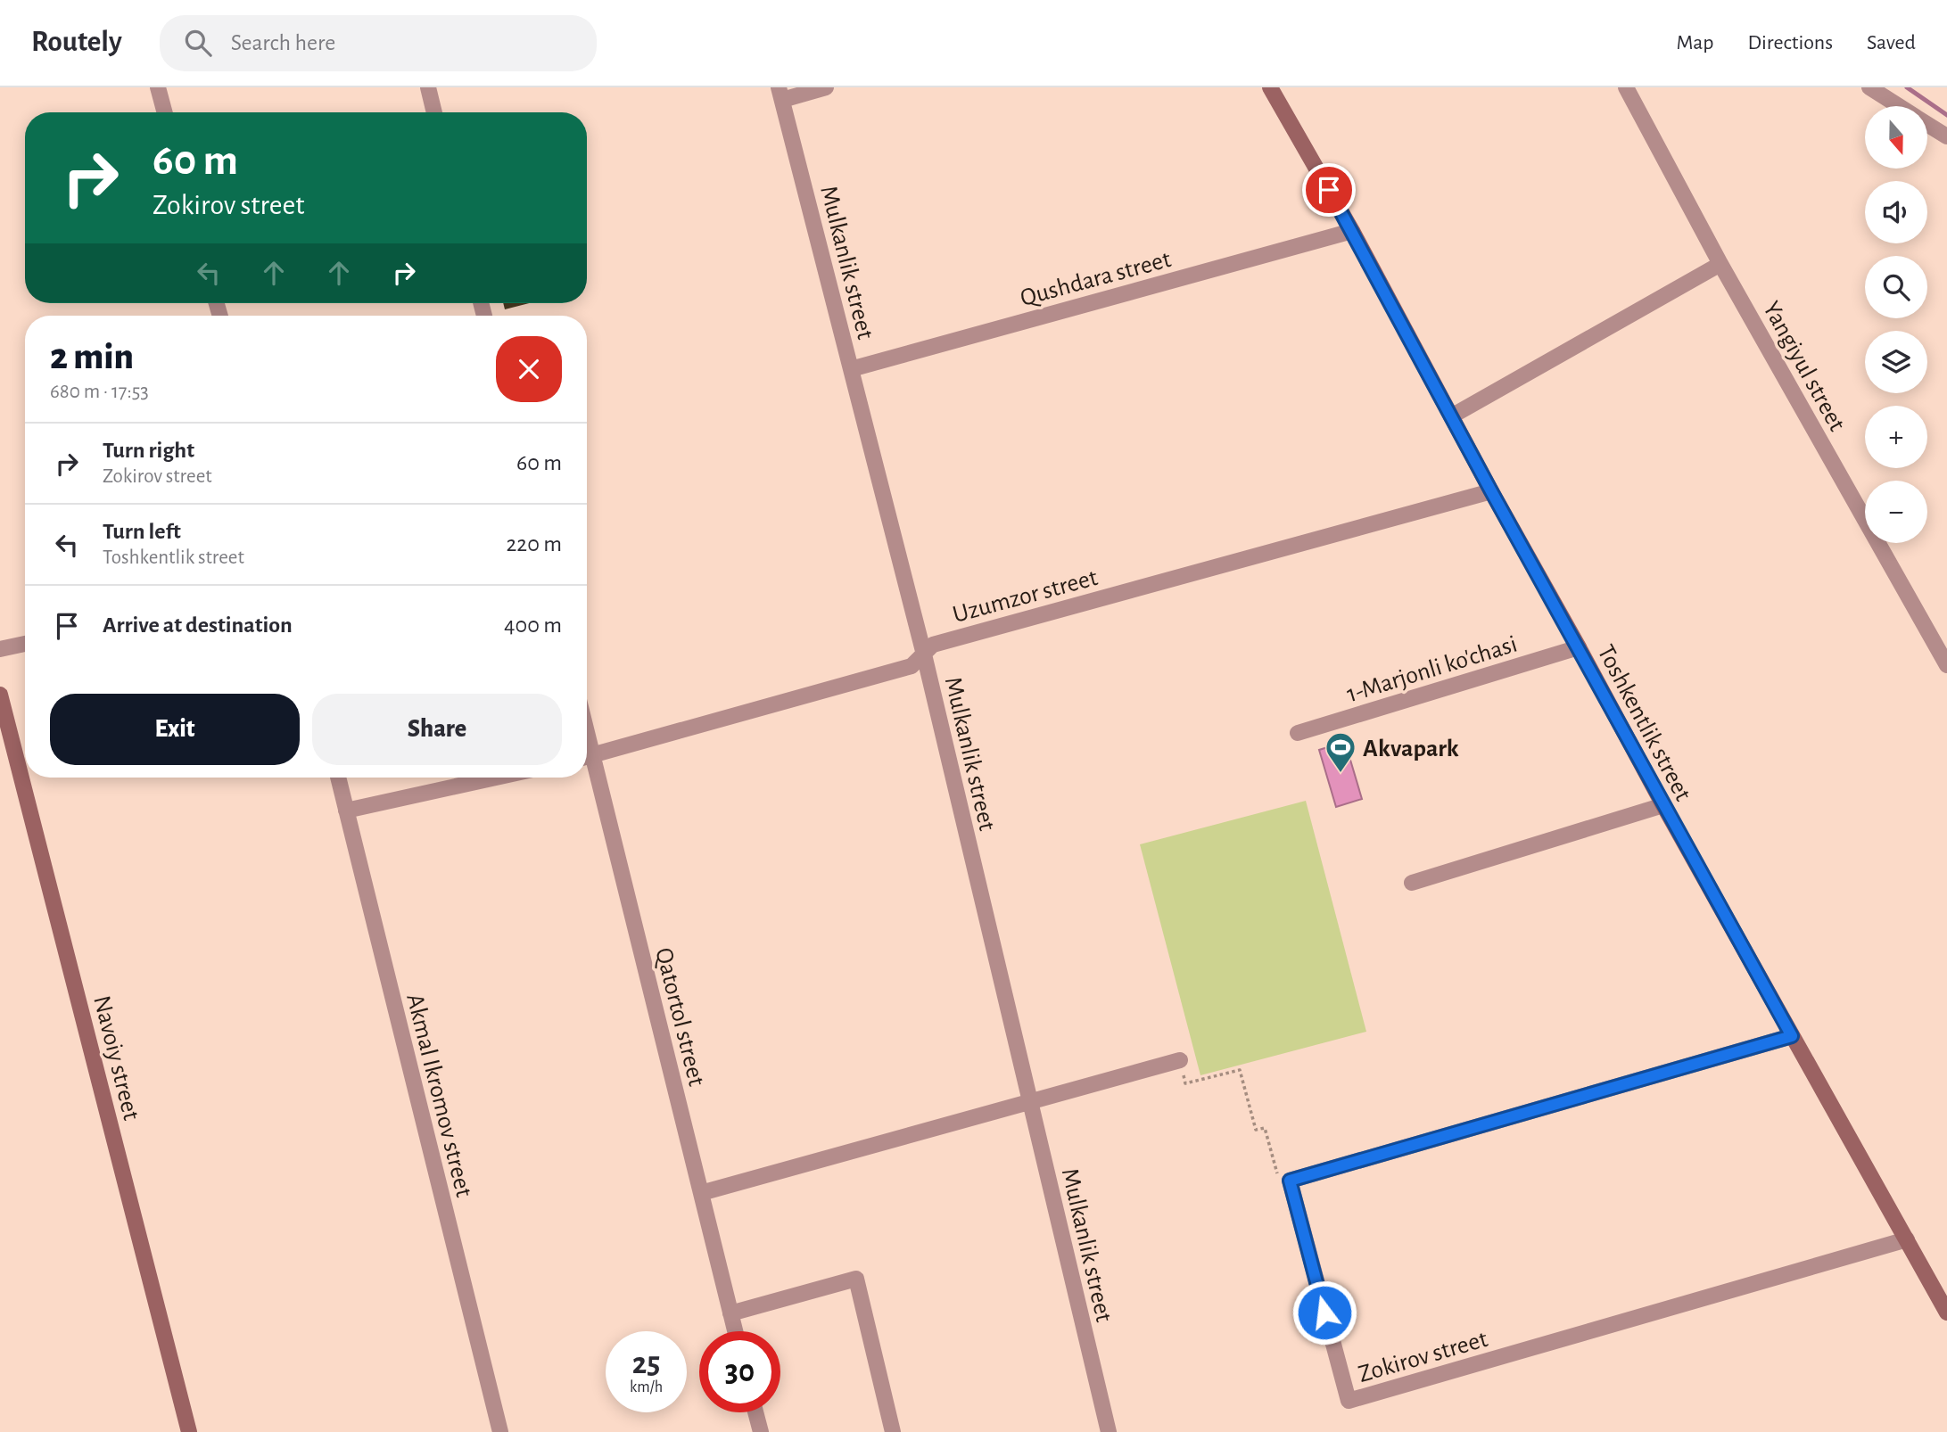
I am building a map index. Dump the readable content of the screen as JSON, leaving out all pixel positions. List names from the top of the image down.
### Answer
{
  "streets": {
    "main road": ["Toshkentlik street", "Navoiy street"],
    "street": [
      "Mulkanlik street",
      "Qushdara street",
      "Yangiyul street",
      "Uzumzor street",
      "1-Marjonli ko'chasi",
      "Qatortol street",
      "Akmal Ikromov street",
      "Zokirov street"
    ]
  },
  "crossings": [
    ["Mulkanlik street", "Qushdara street"],
    ["Mulkanlik street", "Uzumzor street"],
    ["Qushdara street", "Toshkentlik street"],
    ["Uzumzor street", "Toshkentlik street"],
    ["1-Marjonli ko'chasi", "Toshkentlik street"],
    ["Toshkentlik street", "Zokirov street"]
  ],
  "places": {
    "sports": ["Akvapark"]
  },
  "north": "bottom",
  "page": {
    "header": "Routely",
    "search": "Search here",
    "nav": ["Map", "Directions", "Saved"],
    "map_buttons": ["+", "−"],
    "turn": ["60 m", "Zokirov street"],
    "heading": ["2 min", "680 m · 17:53"],
    "list": [
      {
        "name": "Turn right",
        "note": "Zokirov street",
        "value": "60 m"
      },
      {
        "name": "Turn left",
        "note": "Toshkentlik street",
        "value": "220 m"
      },
      {
        "name": "Arrive at destination",
        "value": "400 m"
      }
    ],
    "buttons": ["Exit", "Share"],
    "speed": "25 km/h",
    "limit": "30"
  }
}
